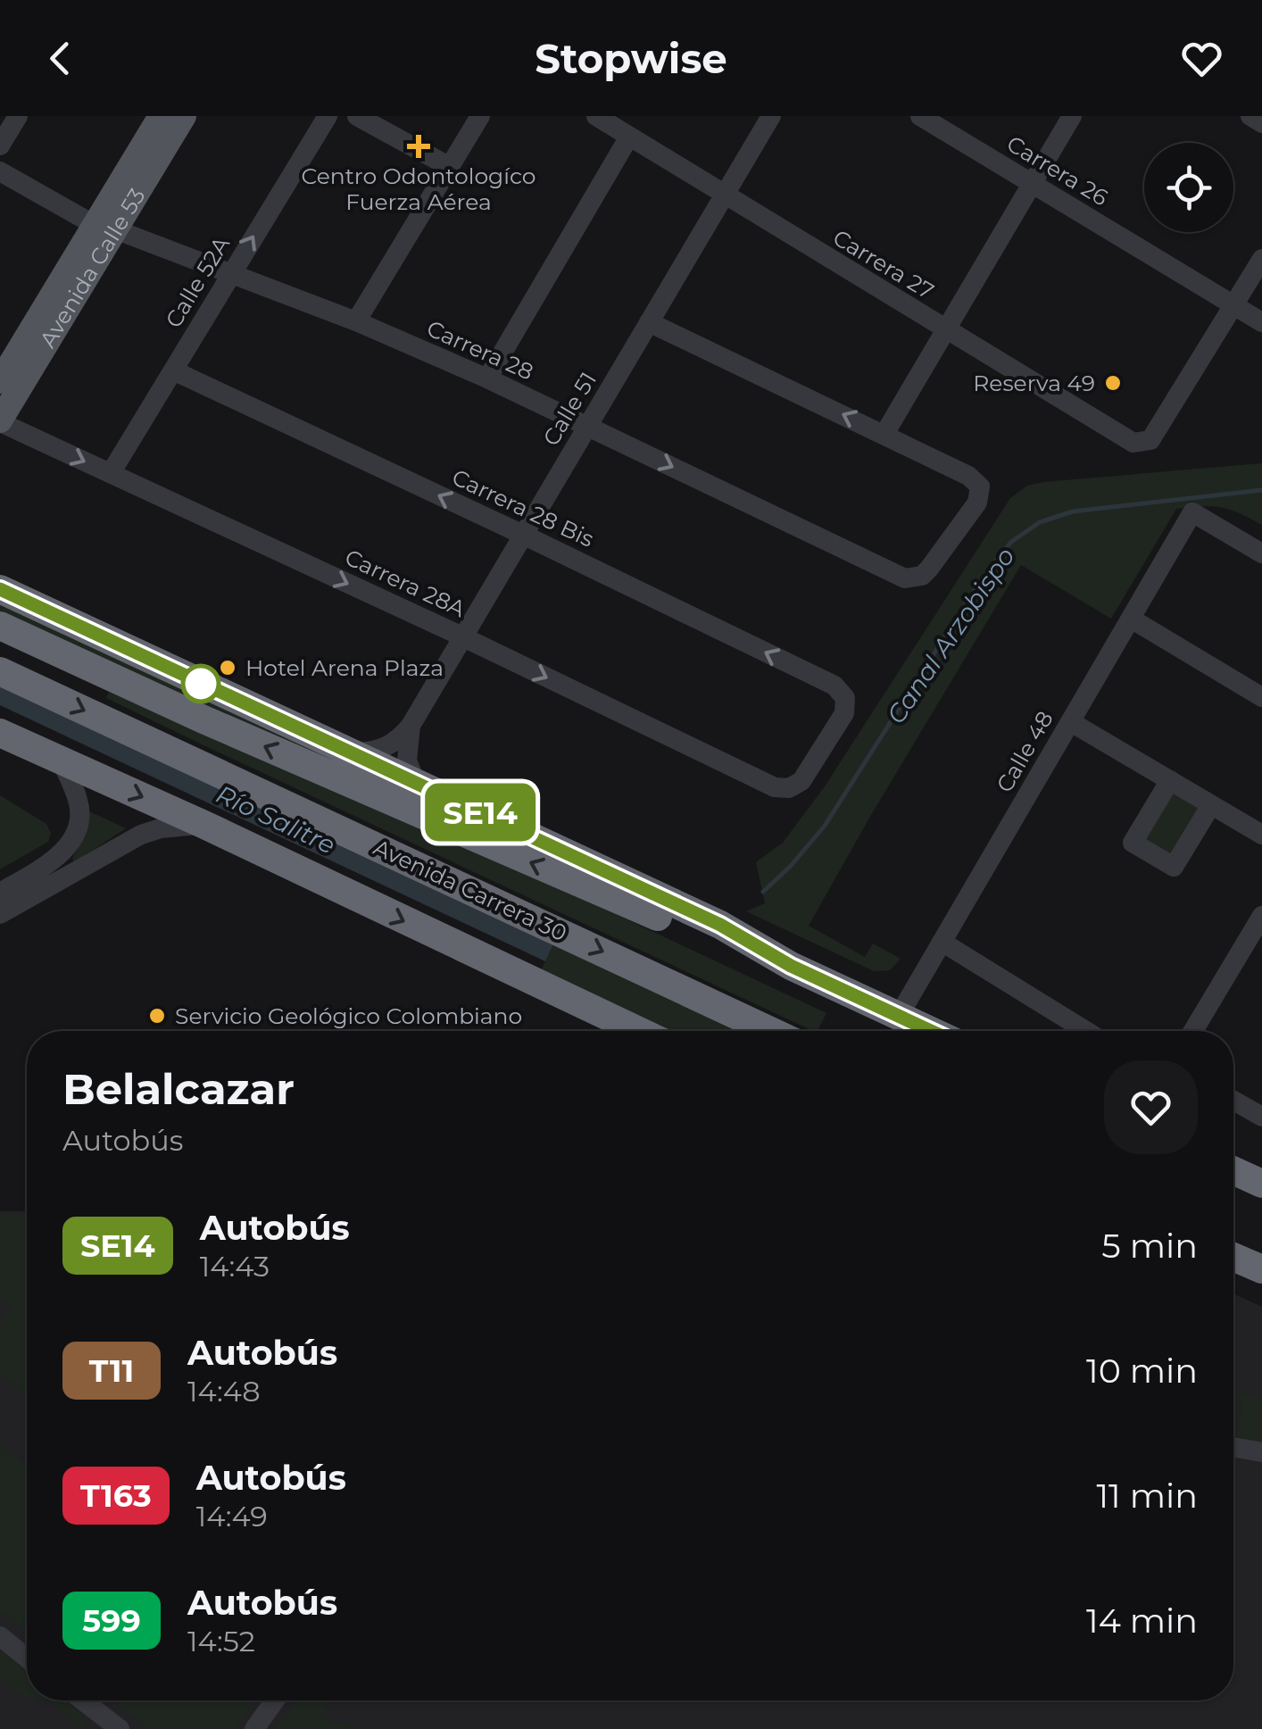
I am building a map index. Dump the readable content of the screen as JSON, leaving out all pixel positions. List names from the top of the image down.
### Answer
{
  "streets": {
    "highway": ["Avenida Carrera 30"],
    "main road": ["Avenida Calle 53"],
    "street": [
      "Carrera 26",
      "Carrera 27",
      "Calle 52A",
      "Carrera 28",
      "Calle 51",
      "Carrera 28 Bis",
      "Carrera 28A",
      "Calle 48"
    ]
  },
  "crossings": [
    ["Carrera 26", "Carrera 27"],
    ["Carrera 27", "Calle 51"],
    ["Avenida Calle 53", "Carrera 28"],
    ["Avenida Calle 53", "Carrera 28A"],
    ["Calle 52A", "Carrera 28"],
    ["Calle 52A", "Carrera 28 Bis"],
    ["Calle 52A", "Carrera 28A"],
    ["Carrera 28", "Calle 51"],
    ["Calle 51", "Carrera 28 Bis"],
    ["Calle 51", "Carrera 28A"],
    ["Carrera 28 Bis", "Carrera 28A"]
  ],
  "one_way": ["Carrera 28 Bis", "Carrera 28A"],
  "water": ["Canal Arzobispo", "Río Salitre"],
  "places": {
    "health": ["Centro Odontologíco Fuerza Aérea"],
    "other": ["Reserva 49", "Hotel Arena Plaza", "Servicio Geológico Colombiano"]
  },
  "lines": ["bus line SE14"],
  "page": {
    "header": "Stopwise",
    "on_map": "SE14",
    "heading": ["Belalcazar", "Autobús"],
    "list": [
      {
        "mark": "SE14",
        "name": "Autobús",
        "note": "14:43",
        "value": "5 min"
      },
      {
        "mark": "T11",
        "name": "Autobús",
        "note": "14:48",
        "value": "10 min"
      },
      {
        "mark": "T163",
        "name": "Autobús",
        "note": "14:49",
        "value": "11 min"
      },
      {
        "mark": "599",
        "name": "Autobús",
        "note": "14:52",
        "value": "14 min"
      }
    ]
  }
}
